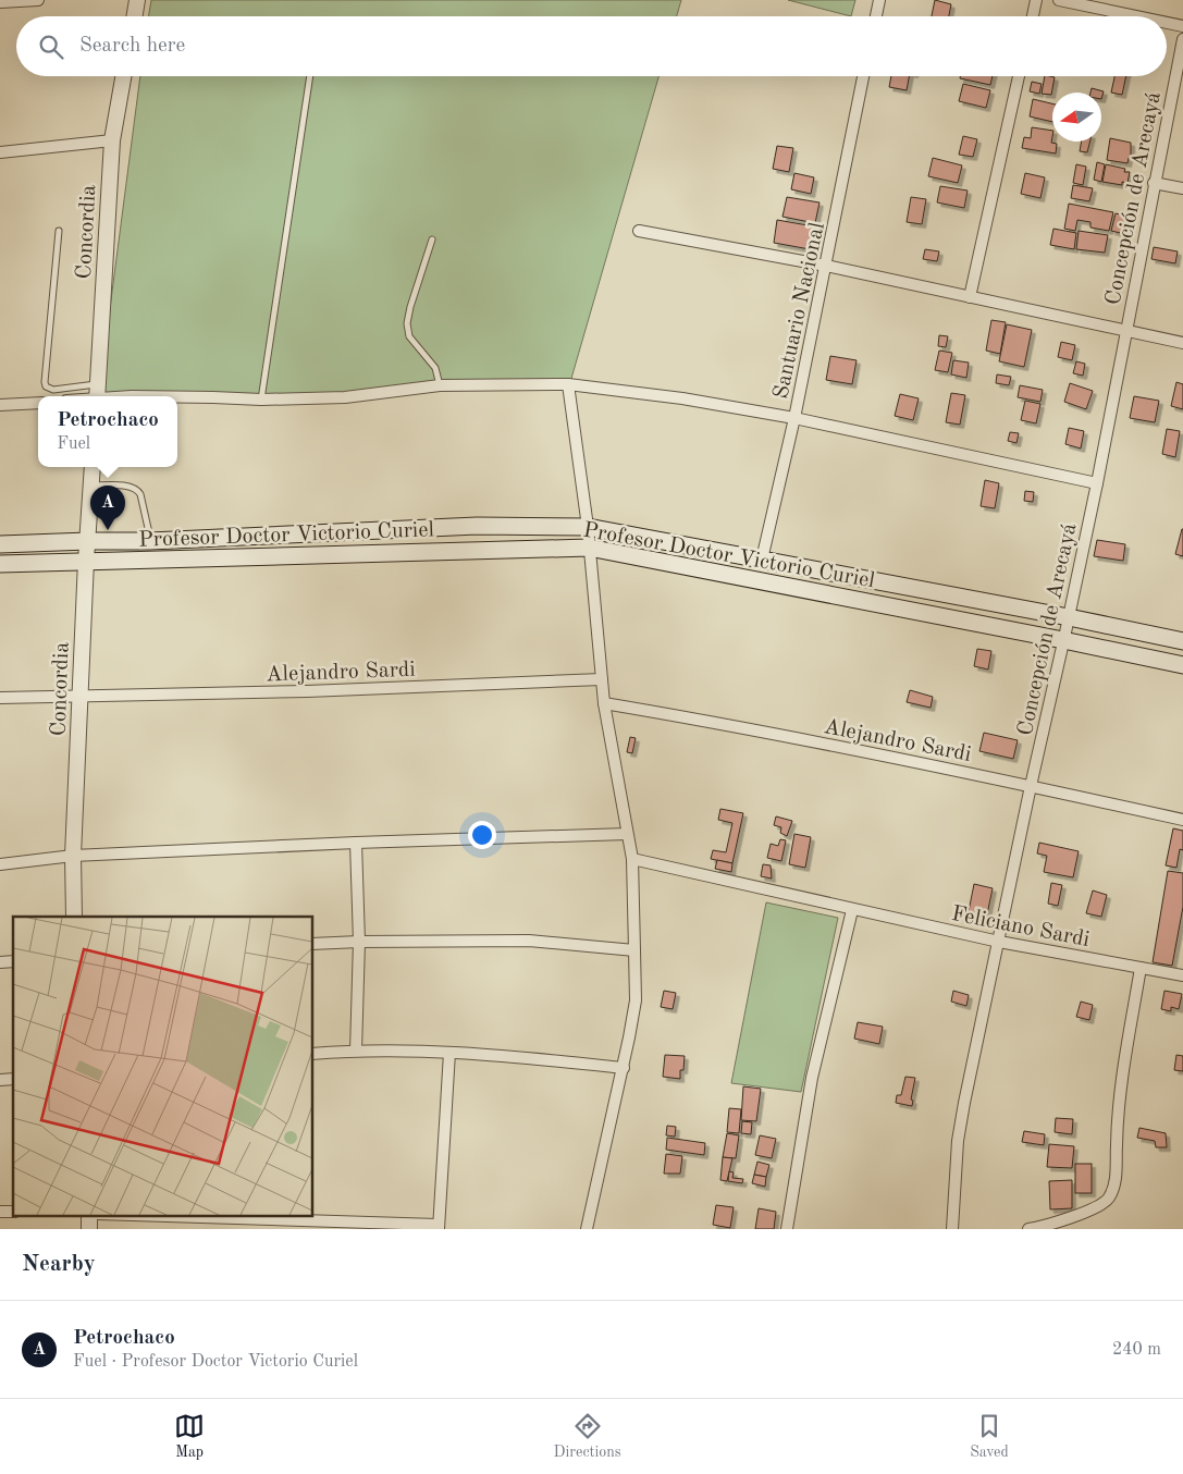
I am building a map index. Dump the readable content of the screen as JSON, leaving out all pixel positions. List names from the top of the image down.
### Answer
{
  "streets": {
    "main road": ["Profesor Doctor Victorio Curiel"],
    "street": [
      "Concepción de Arecayá",
      "Concordia",
      "Santuario Nacional",
      "Alejandro Sardi",
      "Feliciano Sardi"
    ]
  },
  "crossings": [
    ["Concepción de Arecayá", "Profesor Doctor Victorio Curiel"],
    ["Concepción de Arecayá", "Alejandro Sardi"],
    ["Concepción de Arecayá", "Feliciano Sardi"],
    ["Concordia", "Profesor Doctor Victorio Curiel"],
    ["Concordia", "Alejandro Sardi"],
    ["Santuario Nacional", "Profesor Doctor Victorio Curiel"]
  ],
  "north": "left",
  "page": {
    "search": "Search here",
    "popup": ["Petrochaco", "Fuel"],
    "pins": "A",
    "heading": "Nearby",
    "list": [
      {
        "mark": "A",
        "name": "Petrochaco",
        "note": "Fuel · Profesor Doctor Victorio Curiel",
        "value": "240 m"
      }
    ],
    "nav": ["Map", "Directions", "Saved"]
  }
}
